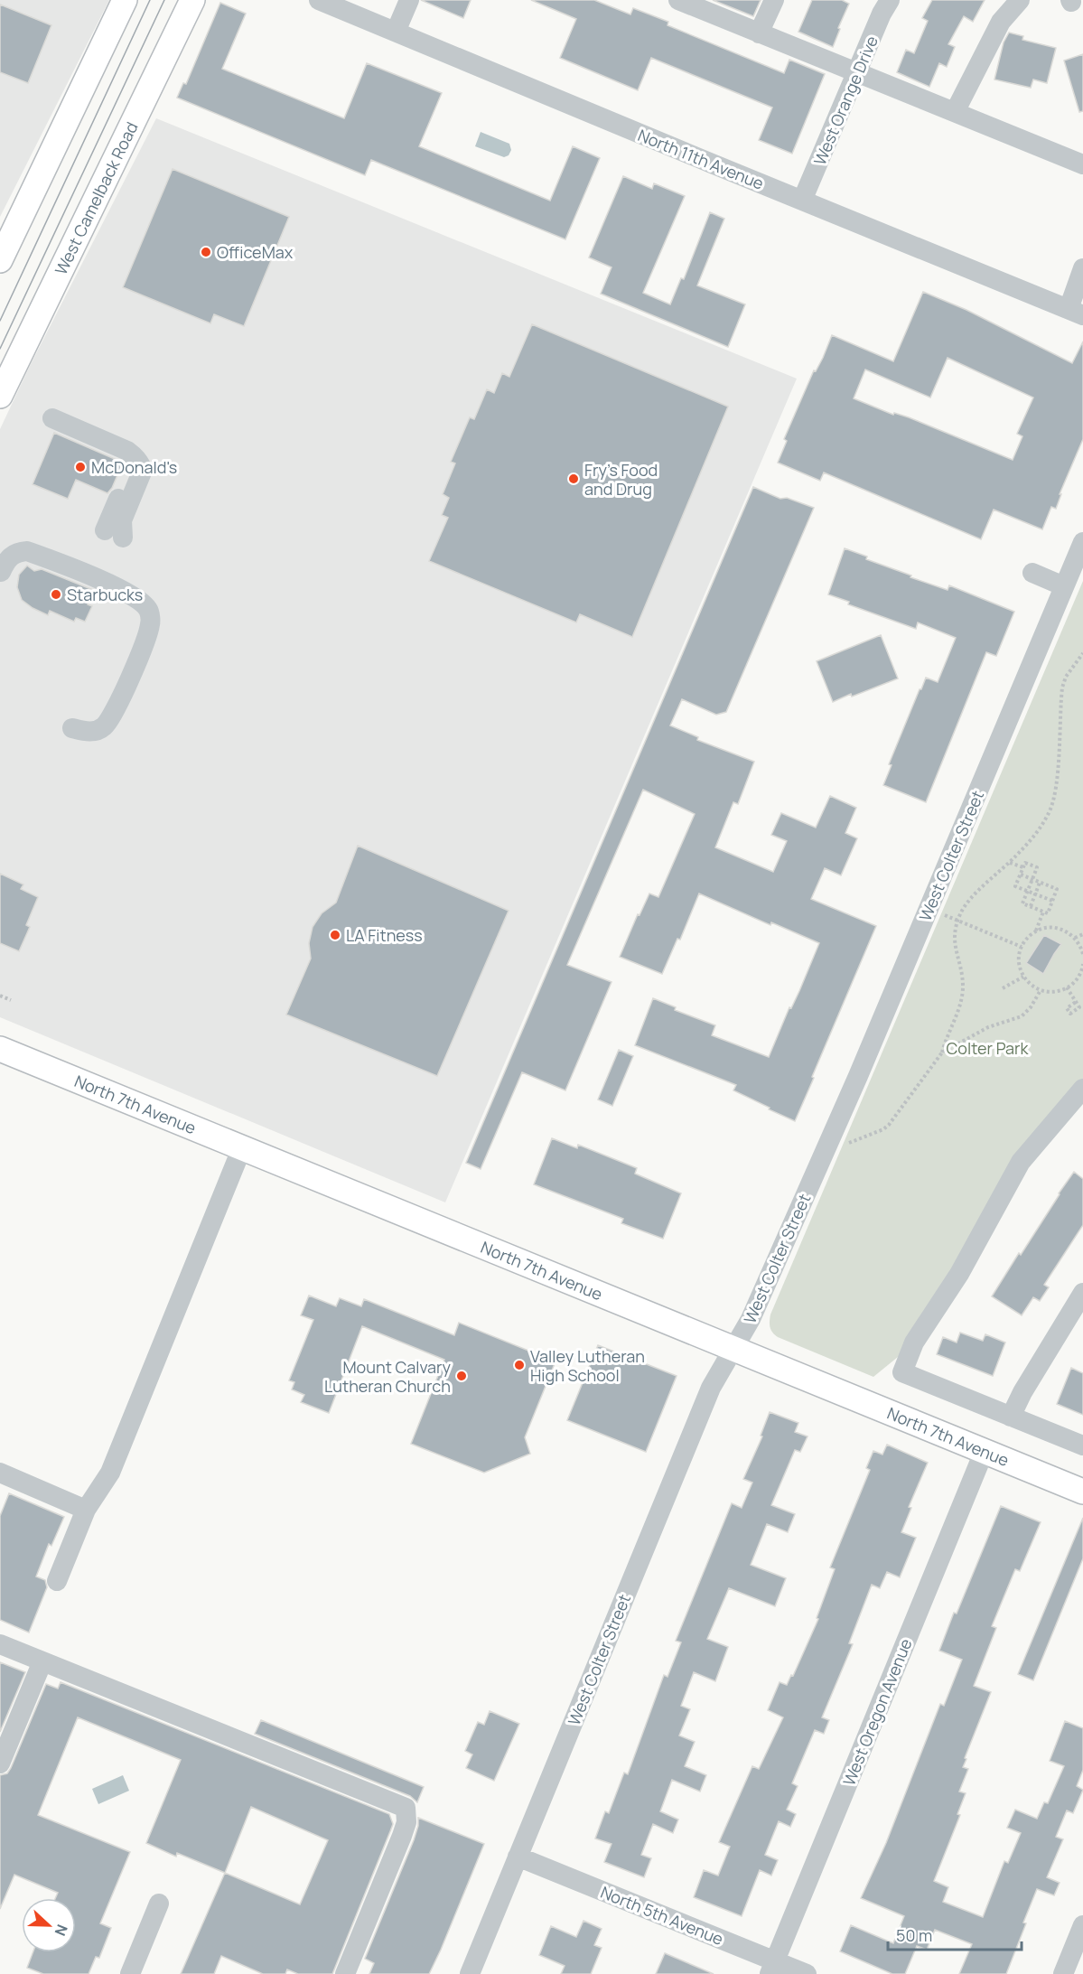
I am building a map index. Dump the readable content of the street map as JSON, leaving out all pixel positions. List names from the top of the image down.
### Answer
{
  "streets": {
    "main road": ["West Camelback Road", "North 7th Avenue"],
    "street": [
      "West Orange Drive",
      "North 11th Avenue",
      "West Colter Street",
      "West Oregon Avenue",
      "North 5th Avenue"
    ]
  },
  "crossings": [
    ["West Orange Drive", "North 11th Avenue"],
    ["West Colter Street", "North 7th Avenue"],
    ["West Colter Street", "North 5th Avenue"],
    ["North 7th Avenue", "West Oregon Avenue"],
    ["West Oregon Avenue", "North 5th Avenue"]
  ],
  "parks": ["Colter Park"],
  "places": [
    "OfficeMax",
    "McDonald's",
    "Fry's Food and Drug",
    "Starbucks",
    "LA Fitness",
    "Valley Lutheran High School",
    "Mount Calvary Lutheran Church"
  ],
  "scale_bar": "50 m",
  "north": "right"
}
